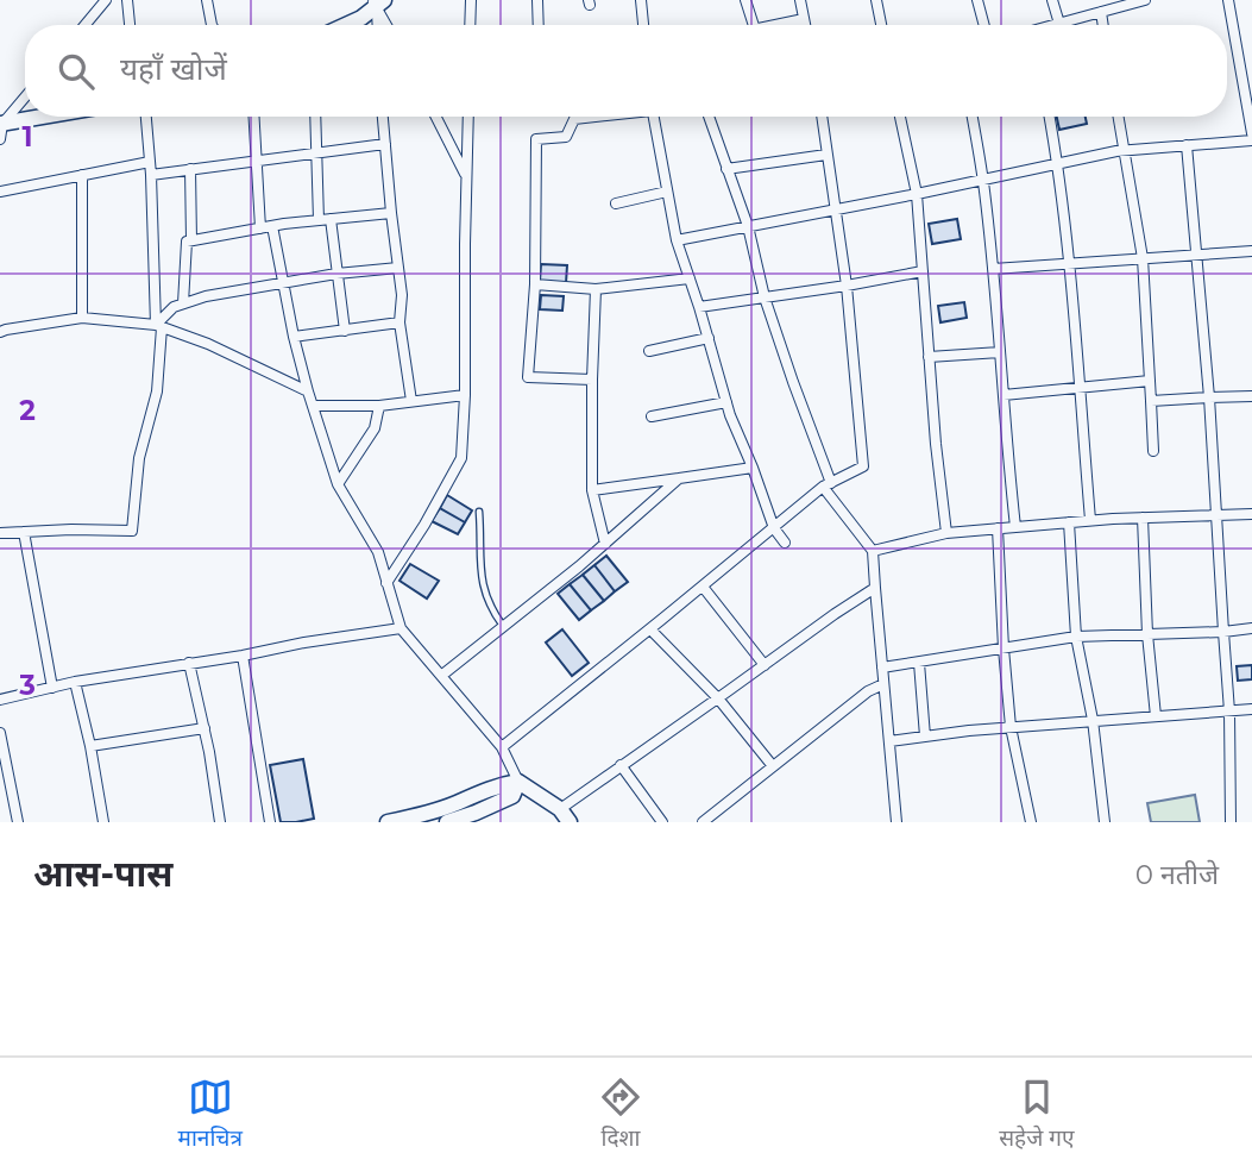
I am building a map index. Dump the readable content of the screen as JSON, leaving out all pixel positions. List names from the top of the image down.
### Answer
{
  "page": {
    "search": "यहाँ खोजें",
    "heading": ["आस-पास", "0 नतीजे"],
    "nav": ["मानचित्र", "दिशा", "सहेजे गए"]
  },
  "grid": {
    "rows": ["1", "2", "3"]
  }
}
